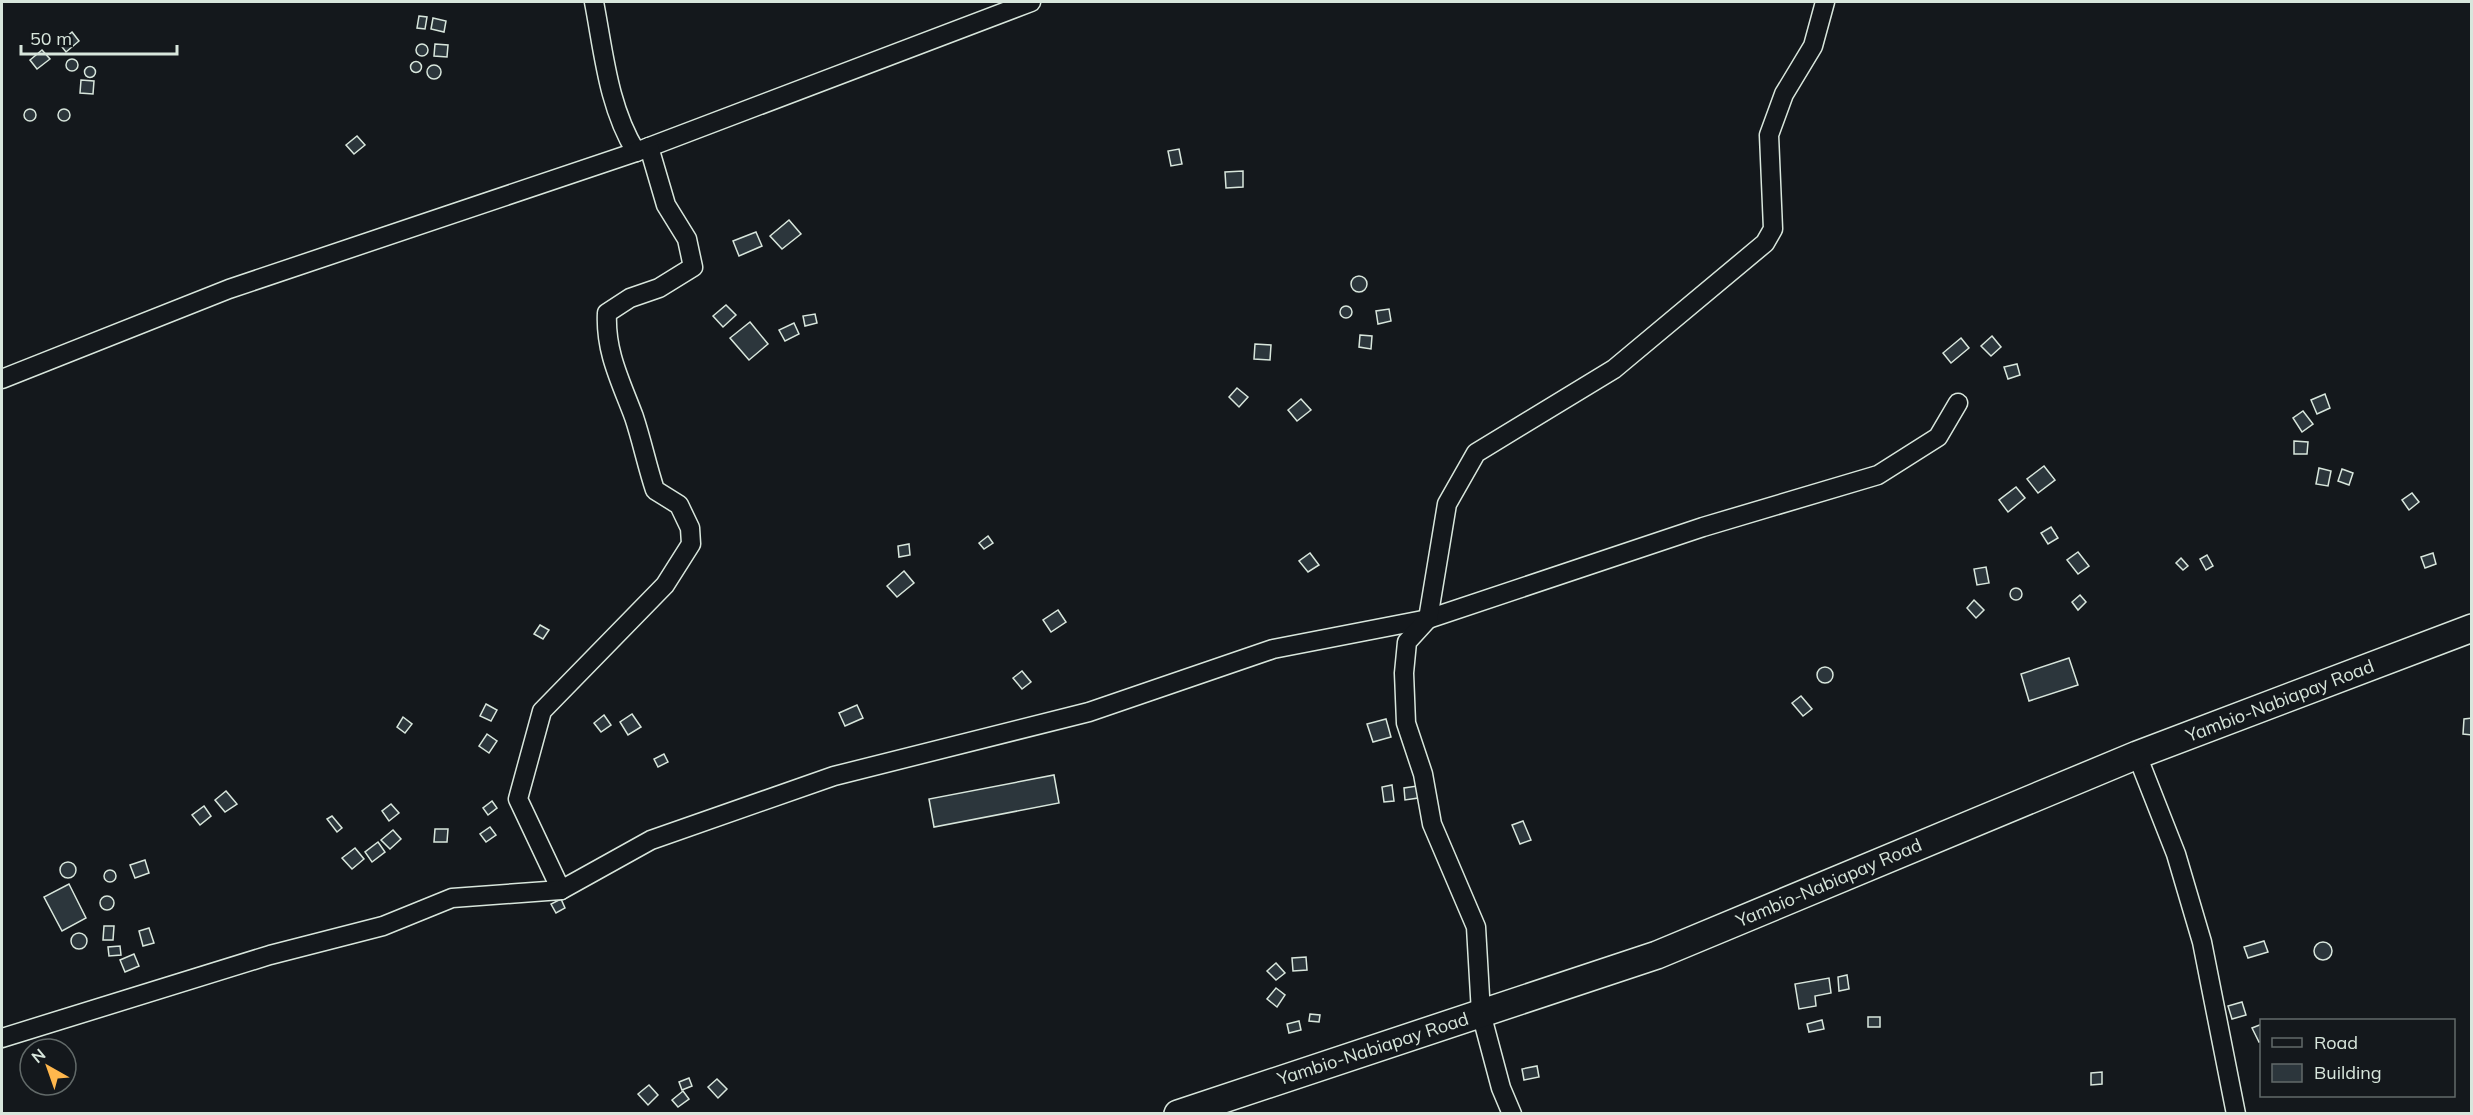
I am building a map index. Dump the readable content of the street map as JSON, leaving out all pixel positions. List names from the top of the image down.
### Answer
{
  "streets": {
    "main road": ["Yambio-Nabiapay Road"]
  },
  "legend": ["Road", "Building"],
  "scale_bar": "50 m",
  "north": "top left"
}
